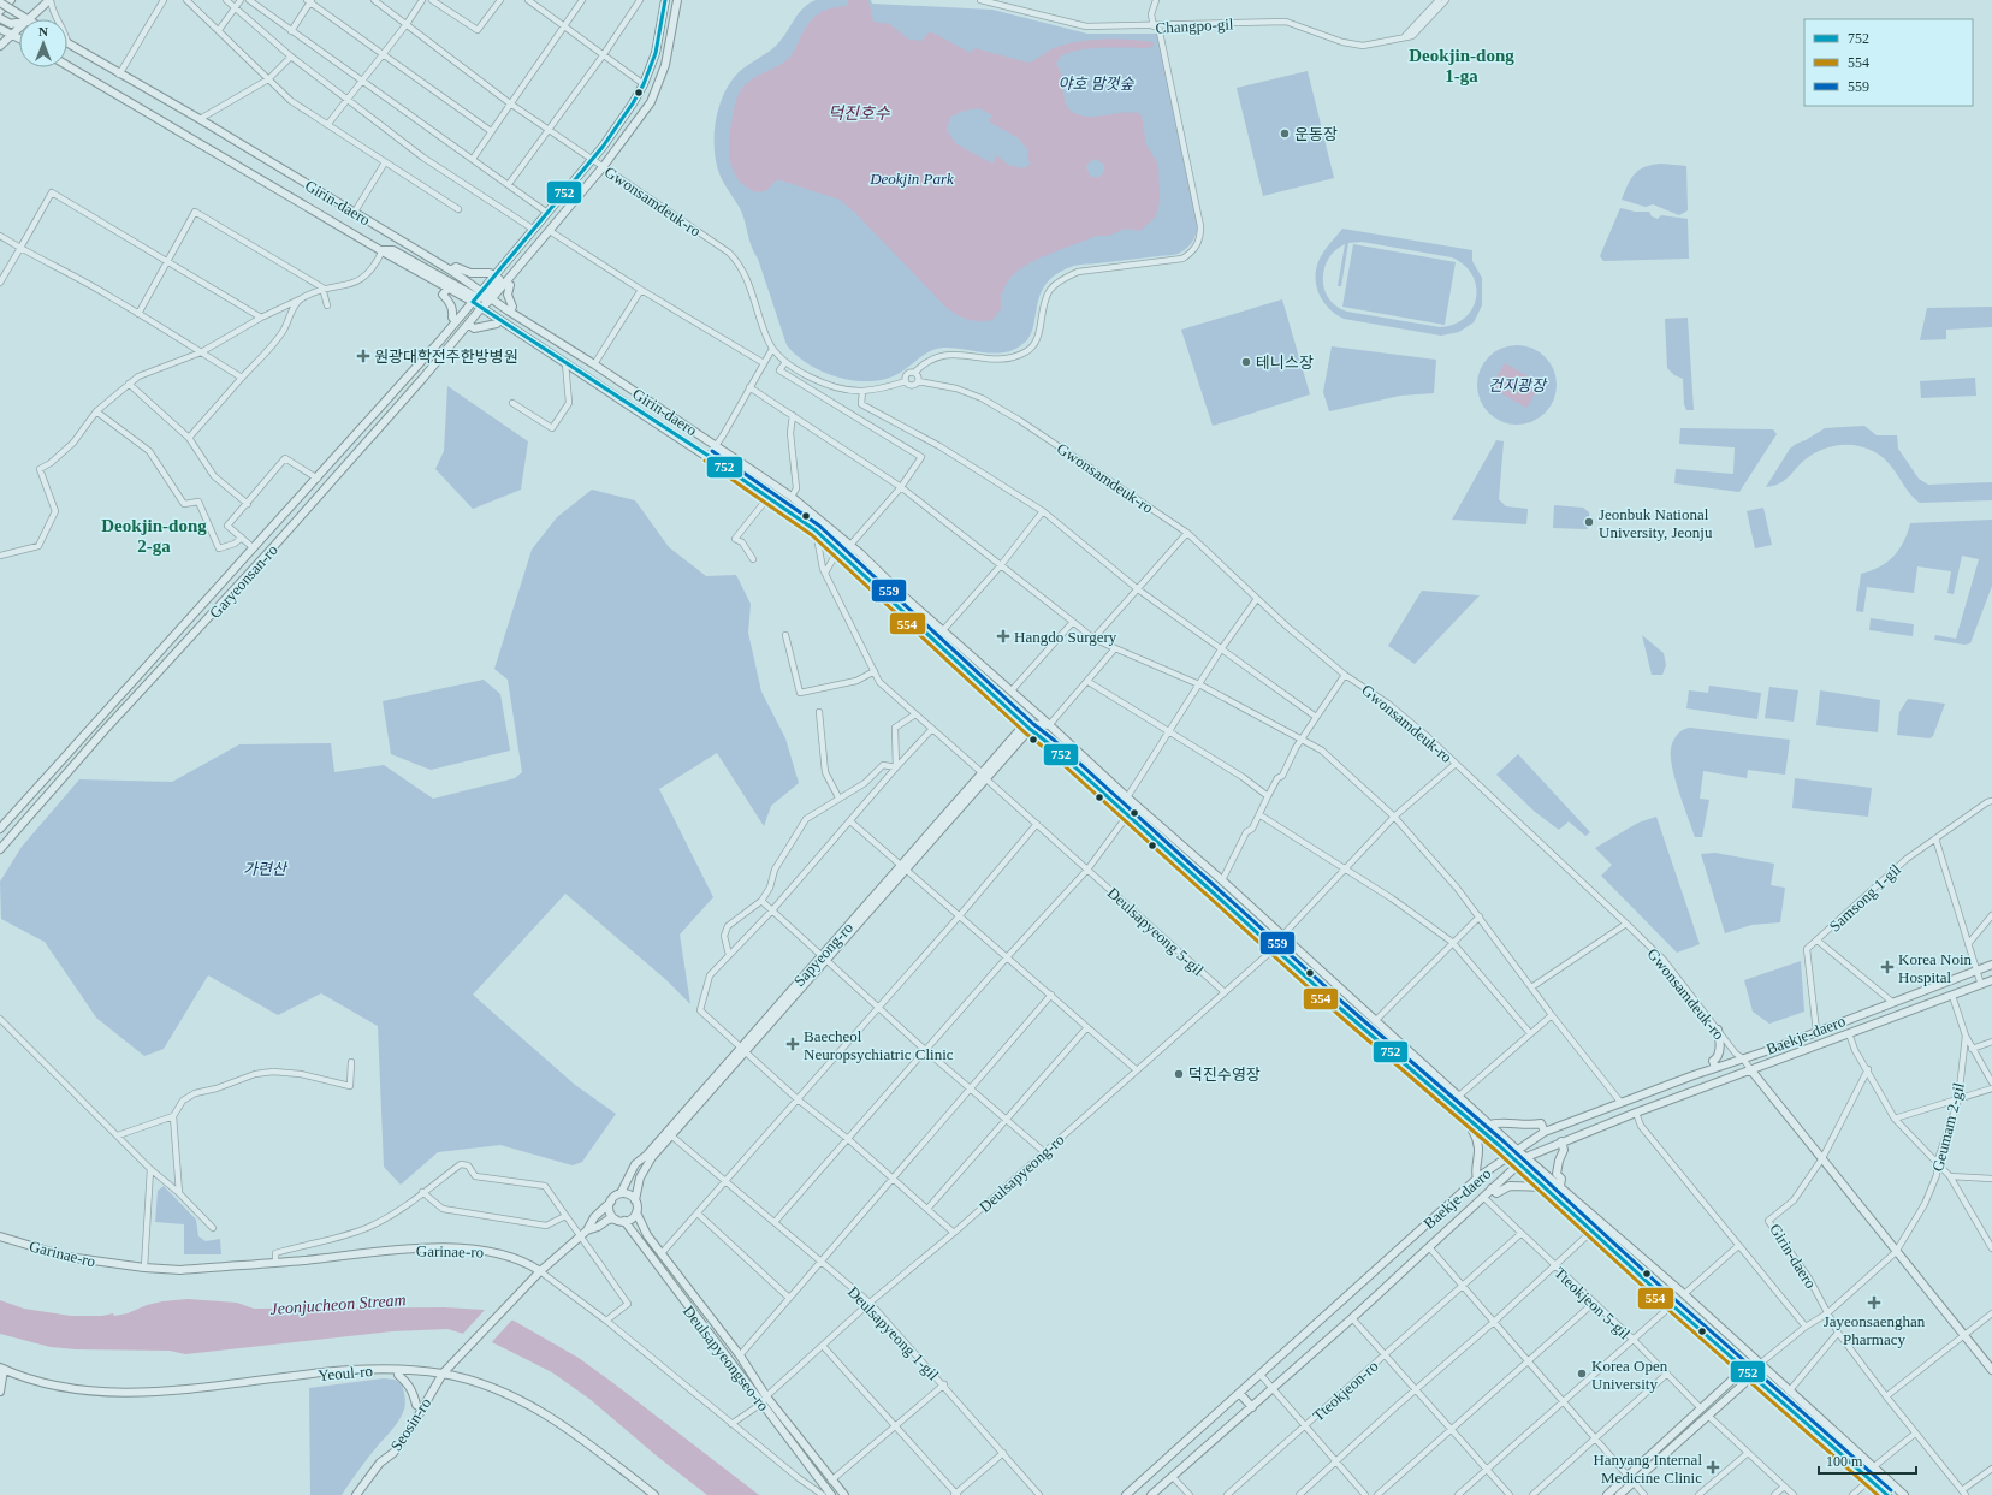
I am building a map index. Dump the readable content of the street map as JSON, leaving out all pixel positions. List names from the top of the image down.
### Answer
{
  "streets": {
    "street": [
      "Changpo-gil",
      "Gwonsamdeuk-ro",
      "Girin-daero",
      "Garyeonsan-ro",
      "Samsong 1-gil",
      "Deulsapyeong 5-gil",
      "Sapyeong-ro",
      "Baekje-daero",
      "Geumam 2-gil",
      "Deulsapyeong-ro",
      "Garinae-ro",
      "Tteokjeon 5-gil",
      "Deulsapyeong 1-gil",
      "Deulsapyeongseo-ro",
      "Yeoul-ro",
      "Tteokjeon-ro",
      "Seosin-ro"
    ]
  },
  "crossings": [
    ["Gwonsamdeuk-ro", "Girin-daero"],
    ["Gwonsamdeuk-ro", "Baekje-daero"],
    ["Gwonsamdeuk-ro", "Geumam 2-gil"],
    ["Girin-daero", "Garyeonsan-ro"],
    ["Girin-daero", "Deulsapyeong 5-gil"],
    ["Girin-daero", "Sapyeong-ro"],
    ["Girin-daero", "Baekje-daero"],
    ["Girin-daero", "Deulsapyeong-ro"],
    ["Samsong 1-gil", "Baekje-daero"],
    ["Deulsapyeong 5-gil", "Sapyeong-ro"],
    ["Deulsapyeong 5-gil", "Deulsapyeong-ro"],
    ["Sapyeong-ro", "Garinae-ro"],
    ["Sapyeong-ro", "Deulsapyeong 1-gil"],
    ["Sapyeong-ro", "Deulsapyeongseo-ro"],
    ["Sapyeong-ro", "Seosin-ro"],
    ["Baekje-daero", "Geumam 2-gil"],
    ["Baekje-daero", "Tteokjeon 5-gil"],
    ["Baekje-daero", "Tteokjeon-ro"],
    ["Deulsapyeong-ro", "Deulsapyeong 1-gil"],
    ["Deulsapyeong-ro", "Deulsapyeongseo-ro"],
    ["Tteokjeon 5-gil", "Tteokjeon-ro"],
    ["Deulsapyeong 1-gil", "Deulsapyeongseo-ro"],
    ["Yeoul-ro", "Seosin-ro"]
  ],
  "districts": ["Deokjin-dong 1-ga", "Deokjin-dong 2-ga"],
  "water": ["덕진호수", "Jeonjucheon Stream"],
  "parks": [
    "야호 맘껏숲",
    "Deokjin Park",
    "건지광장",
    "가련산"
  ],
  "places": {
    "other": [
      "운동장",
      "테니스장",
      "Jeonbuk National University, Jeonju",
      "덕진수영장",
      "Korea Open University"
    ],
    "health": [
      "원광대학전주한방병원",
      "Hangdo Surgery",
      "Korea Noin Hospital",
      "Baecheol Neuropsychiatric Clinic",
      "Jayeonsaenghan Pharmacy",
      "Hanyang Internal Medicine Clinic"
    ]
  },
  "lines": ["transit line 752", "transit line 559", "transit line 554"],
  "legend": ["752", "554", "559"],
  "scale_bar": "100 m",
  "north": "top"
}
